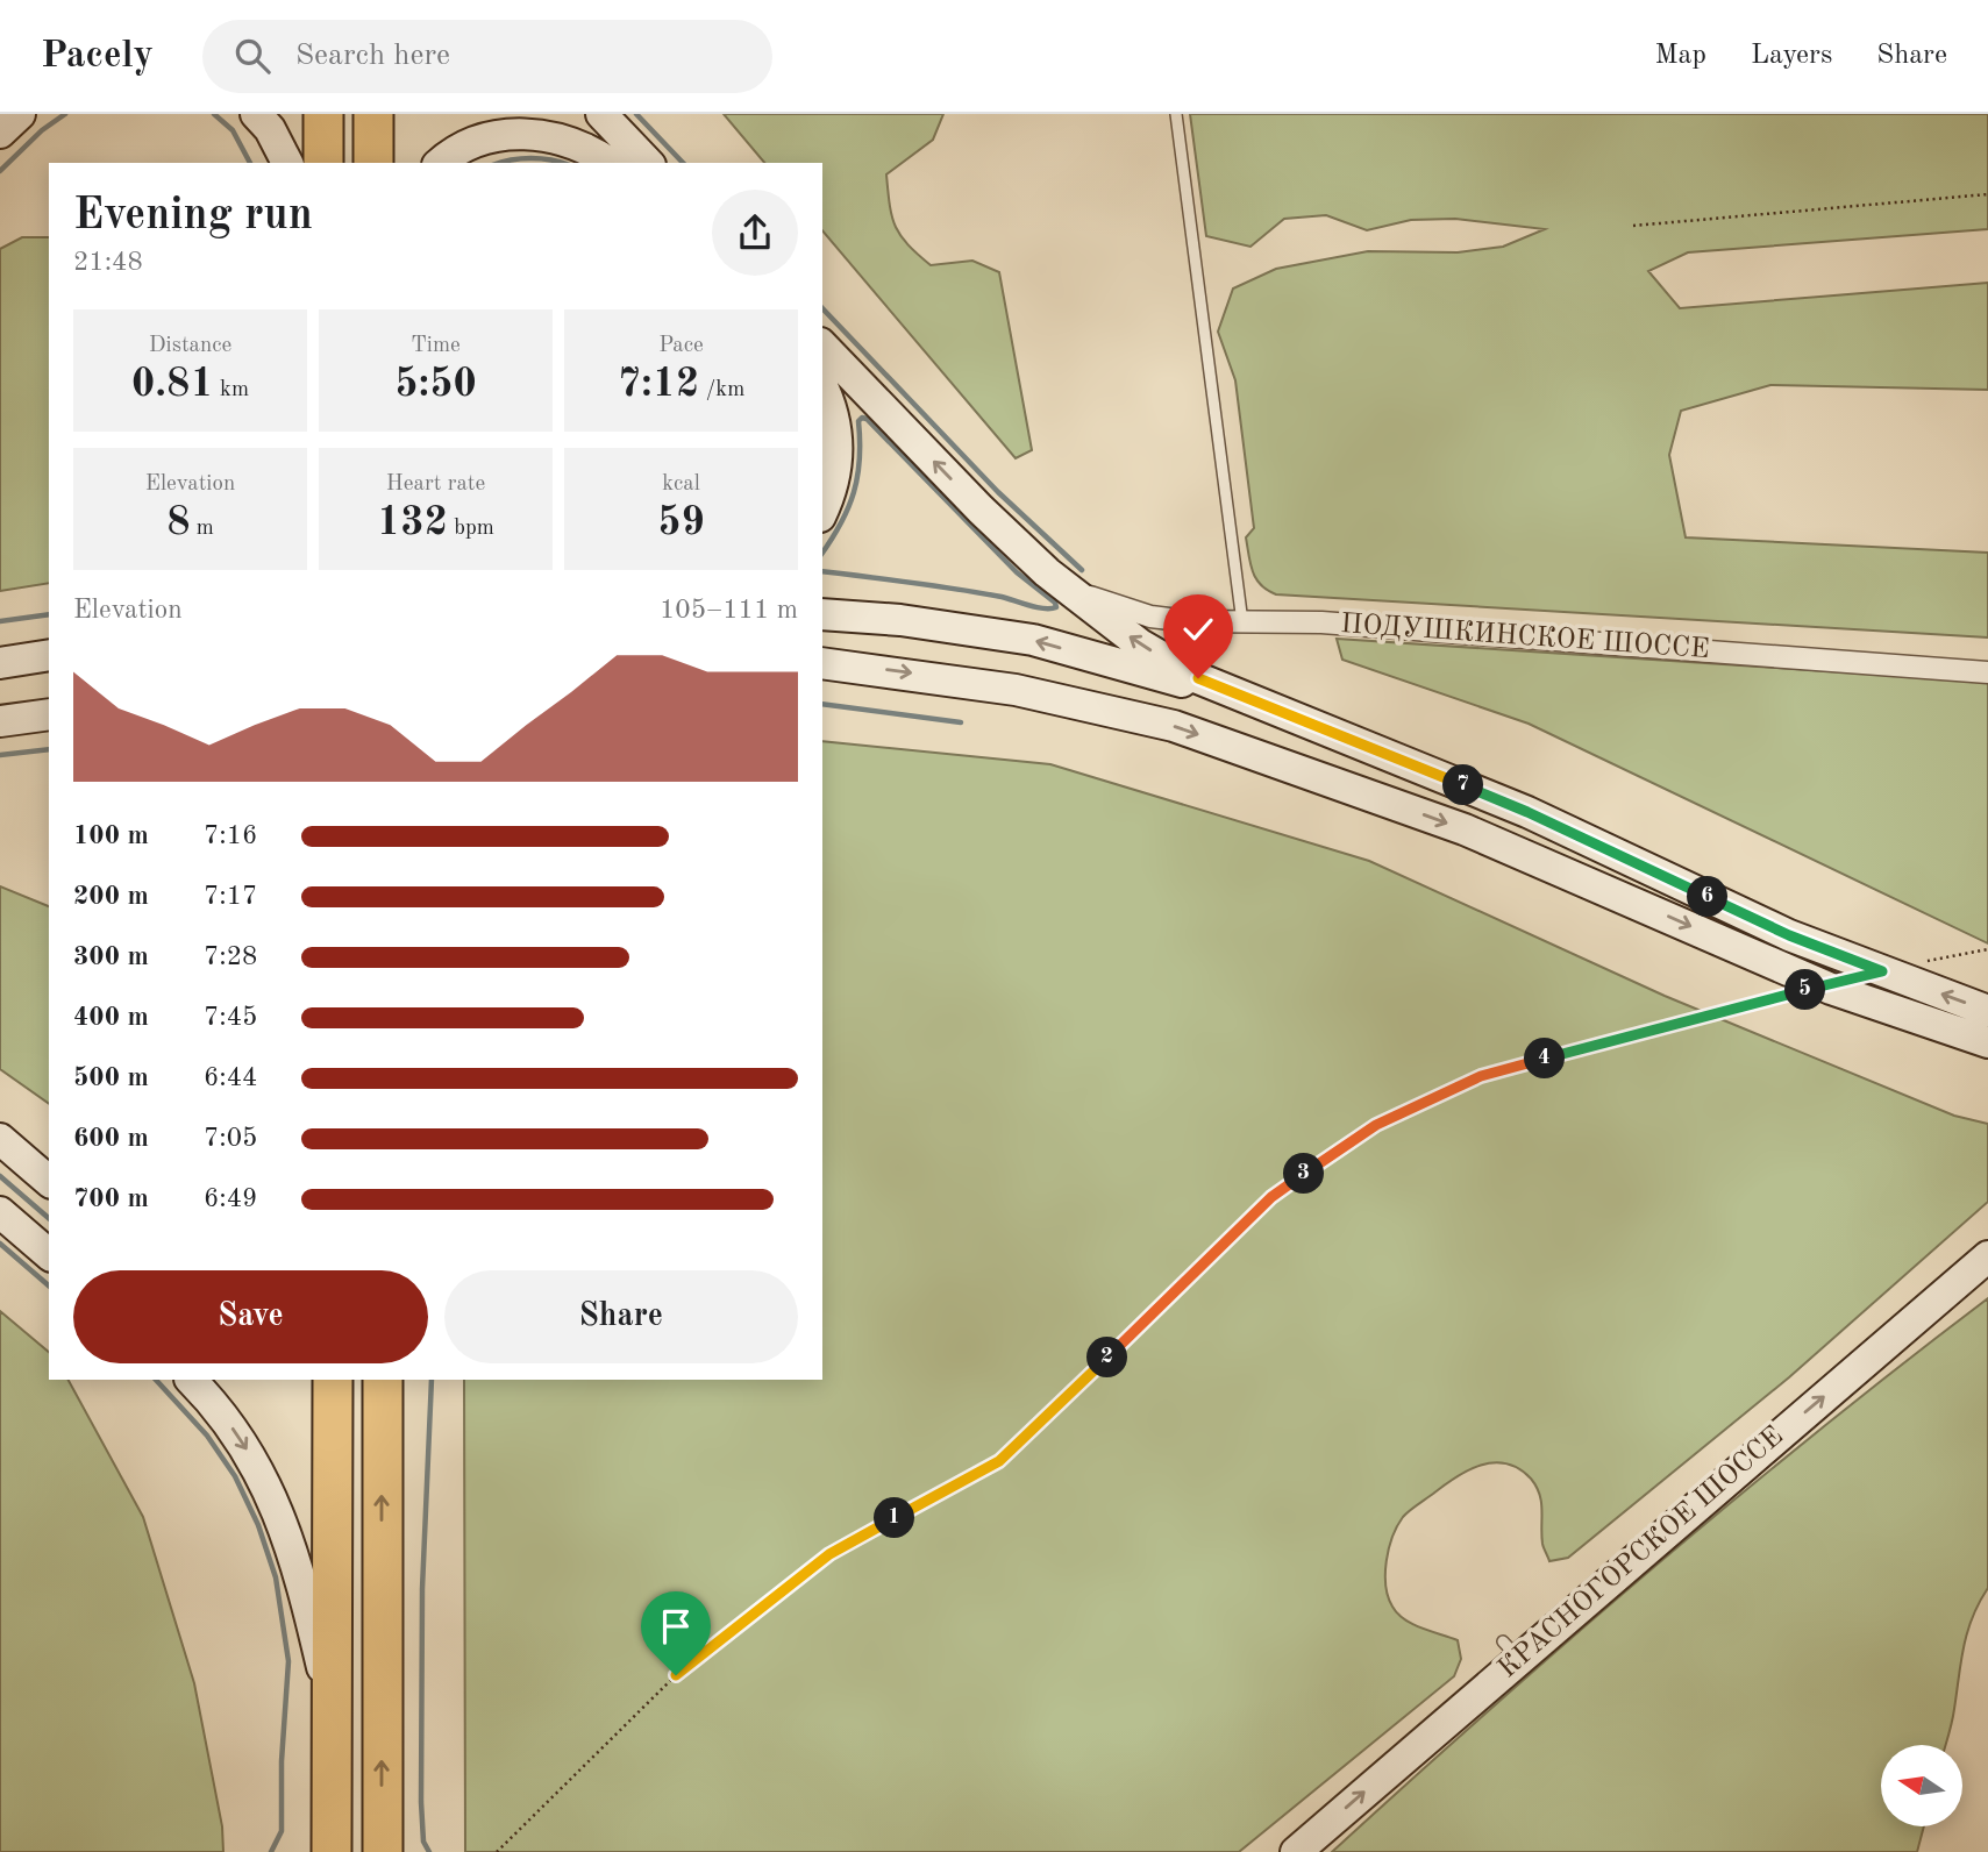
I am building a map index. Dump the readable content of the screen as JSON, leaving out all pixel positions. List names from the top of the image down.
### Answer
{
  "streets": {
    "main road": ["КРАСНОГОРСКОЕ ШОССЕ"],
    "street": ["ПОДУШКИНСКОЕ ШОССЕ"]
  },
  "one_way": ["КРАСНОГОРСКОЕ ШОССЕ"],
  "north": "left",
  "page": {
    "header": "Pacely",
    "search": "Search here",
    "nav": ["Map", "Layers", "Share"],
    "heading": ["Evening run", "21:48"],
    "stats": [
      ["Distance", "0.81 km"],
      ["Time", "5:50"],
      ["Pace", "7:12 /km"],
      ["Elevation", "8 m"],
      ["Heart rate", "132 bpm"],
      ["kcal", "59"]
    ],
    "chart": ["Elevation", "105–111 m"],
    "pins": [
      "7",
      "6",
      "5",
      "4",
      "3",
      "2",
      "1"
    ],
    "list": [
      {
        "name": "100 m",
        "note": "7:16"
      },
      {
        "name": "200 m",
        "note": "7:17"
      },
      {
        "name": "300 m",
        "note": "7:28"
      },
      {
        "name": "400 m",
        "note": "7:45"
      },
      {
        "name": "500 m",
        "note": "6:44"
      },
      {
        "name": "600 m",
        "note": "7:05"
      },
      {
        "name": "700 m",
        "note": "6:49"
      }
    ],
    "buttons": ["Save", "Share"]
  }
}
